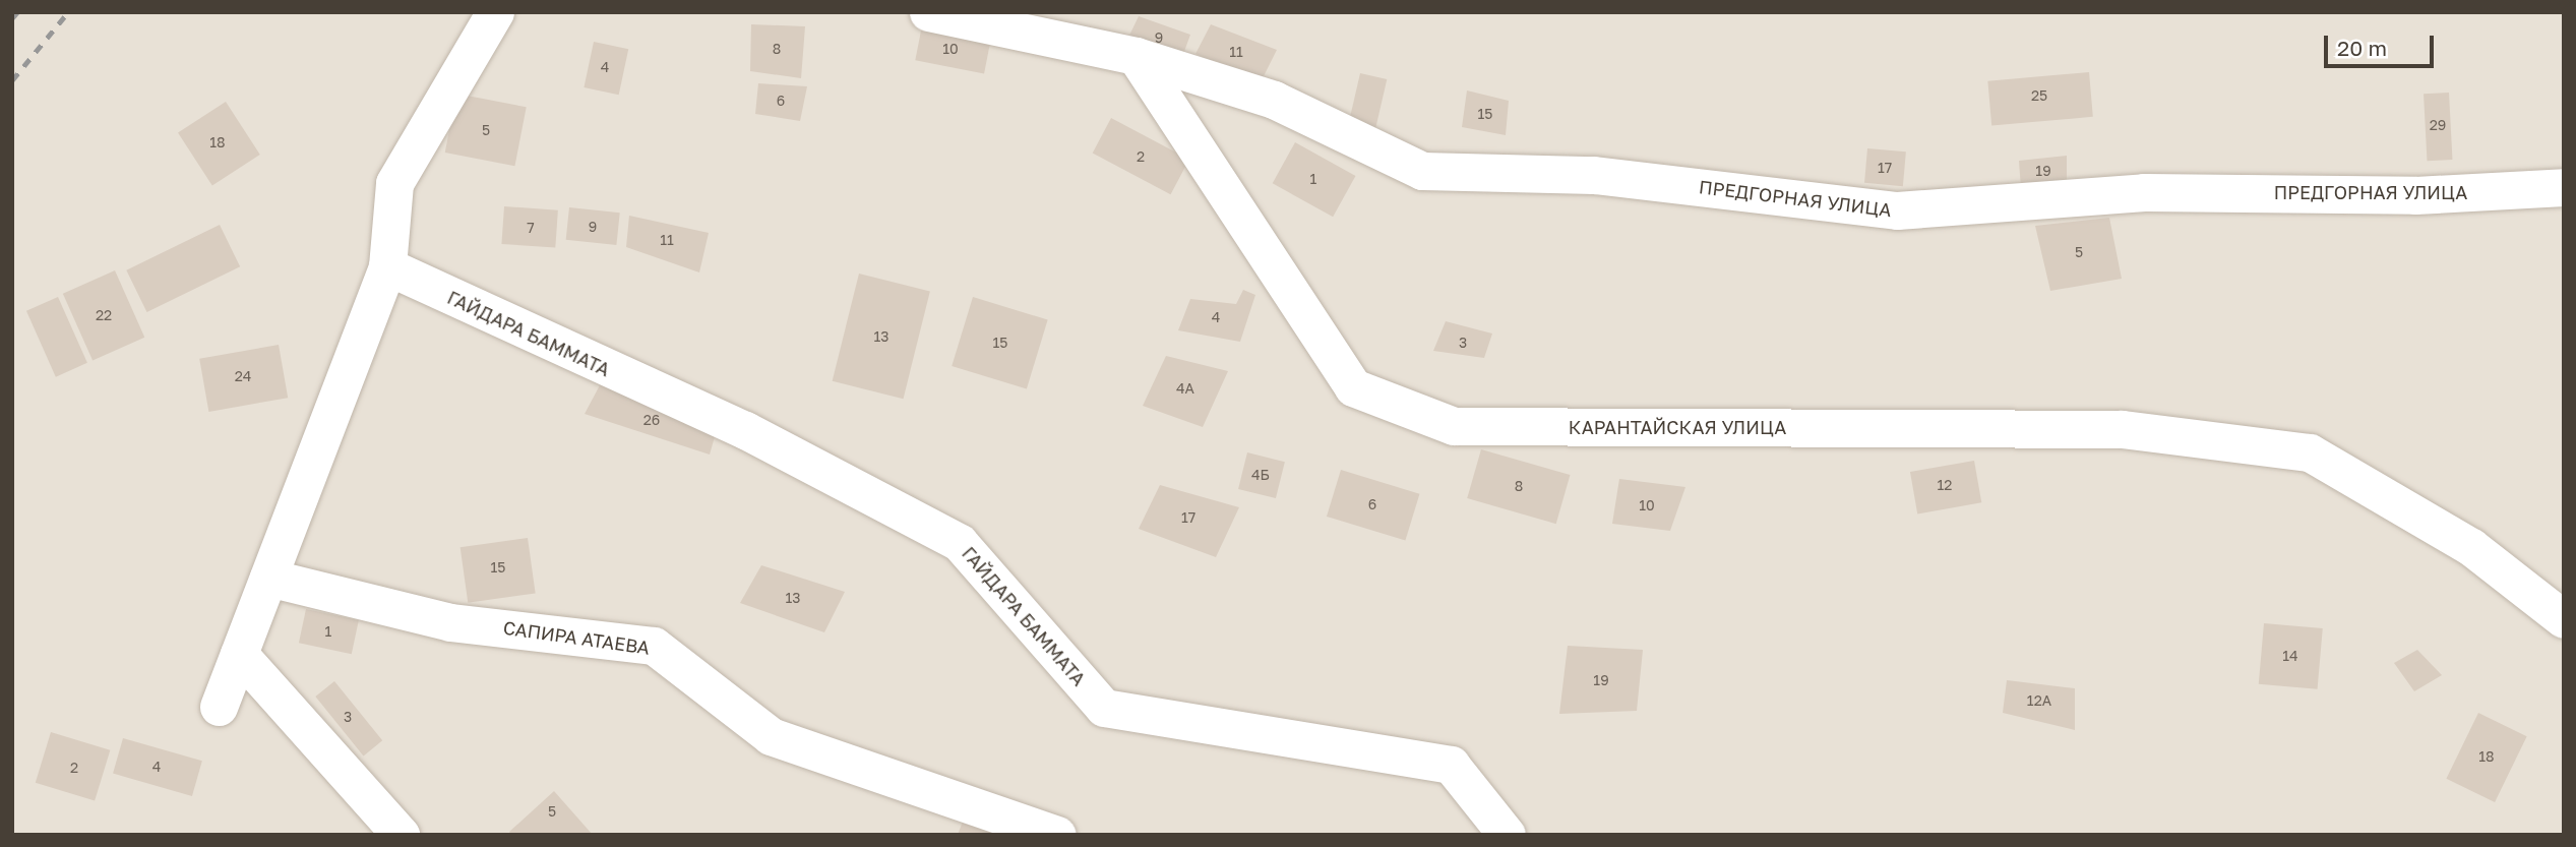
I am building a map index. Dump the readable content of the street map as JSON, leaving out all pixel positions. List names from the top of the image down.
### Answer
{
  "streets": {
    "street": [
      "ПРЕДГОРНАЯ УЛИЦА",
      "ГАЙДАРА БАММАТА",
      "КАРАНТАЙСКАЯ УЛИЦА",
      "САПИРА АТАЕВА"
    ]
  },
  "crossings": [
    ["ПРЕДГОРНАЯ УЛИЦА", "КАРАНТАЙСКАЯ УЛИЦА"]
  ],
  "house_numbers": [
    "9",
    "8",
    "10",
    "11",
    "4",
    "25",
    "6",
    "15",
    "29",
    "5",
    "18",
    "2",
    "17",
    "19",
    "1",
    "9",
    "7",
    "11",
    "5",
    "22",
    "4",
    "13",
    "15",
    "3",
    "24",
    "4А",
    "26",
    "4Б",
    "12",
    "8",
    "6",
    "10",
    "17",
    "15",
    "13",
    "1",
    "14",
    "19",
    "12А",
    "3",
    "18",
    "4",
    "2",
    "5"
  ],
  "scale_bar": "20 m"
}
